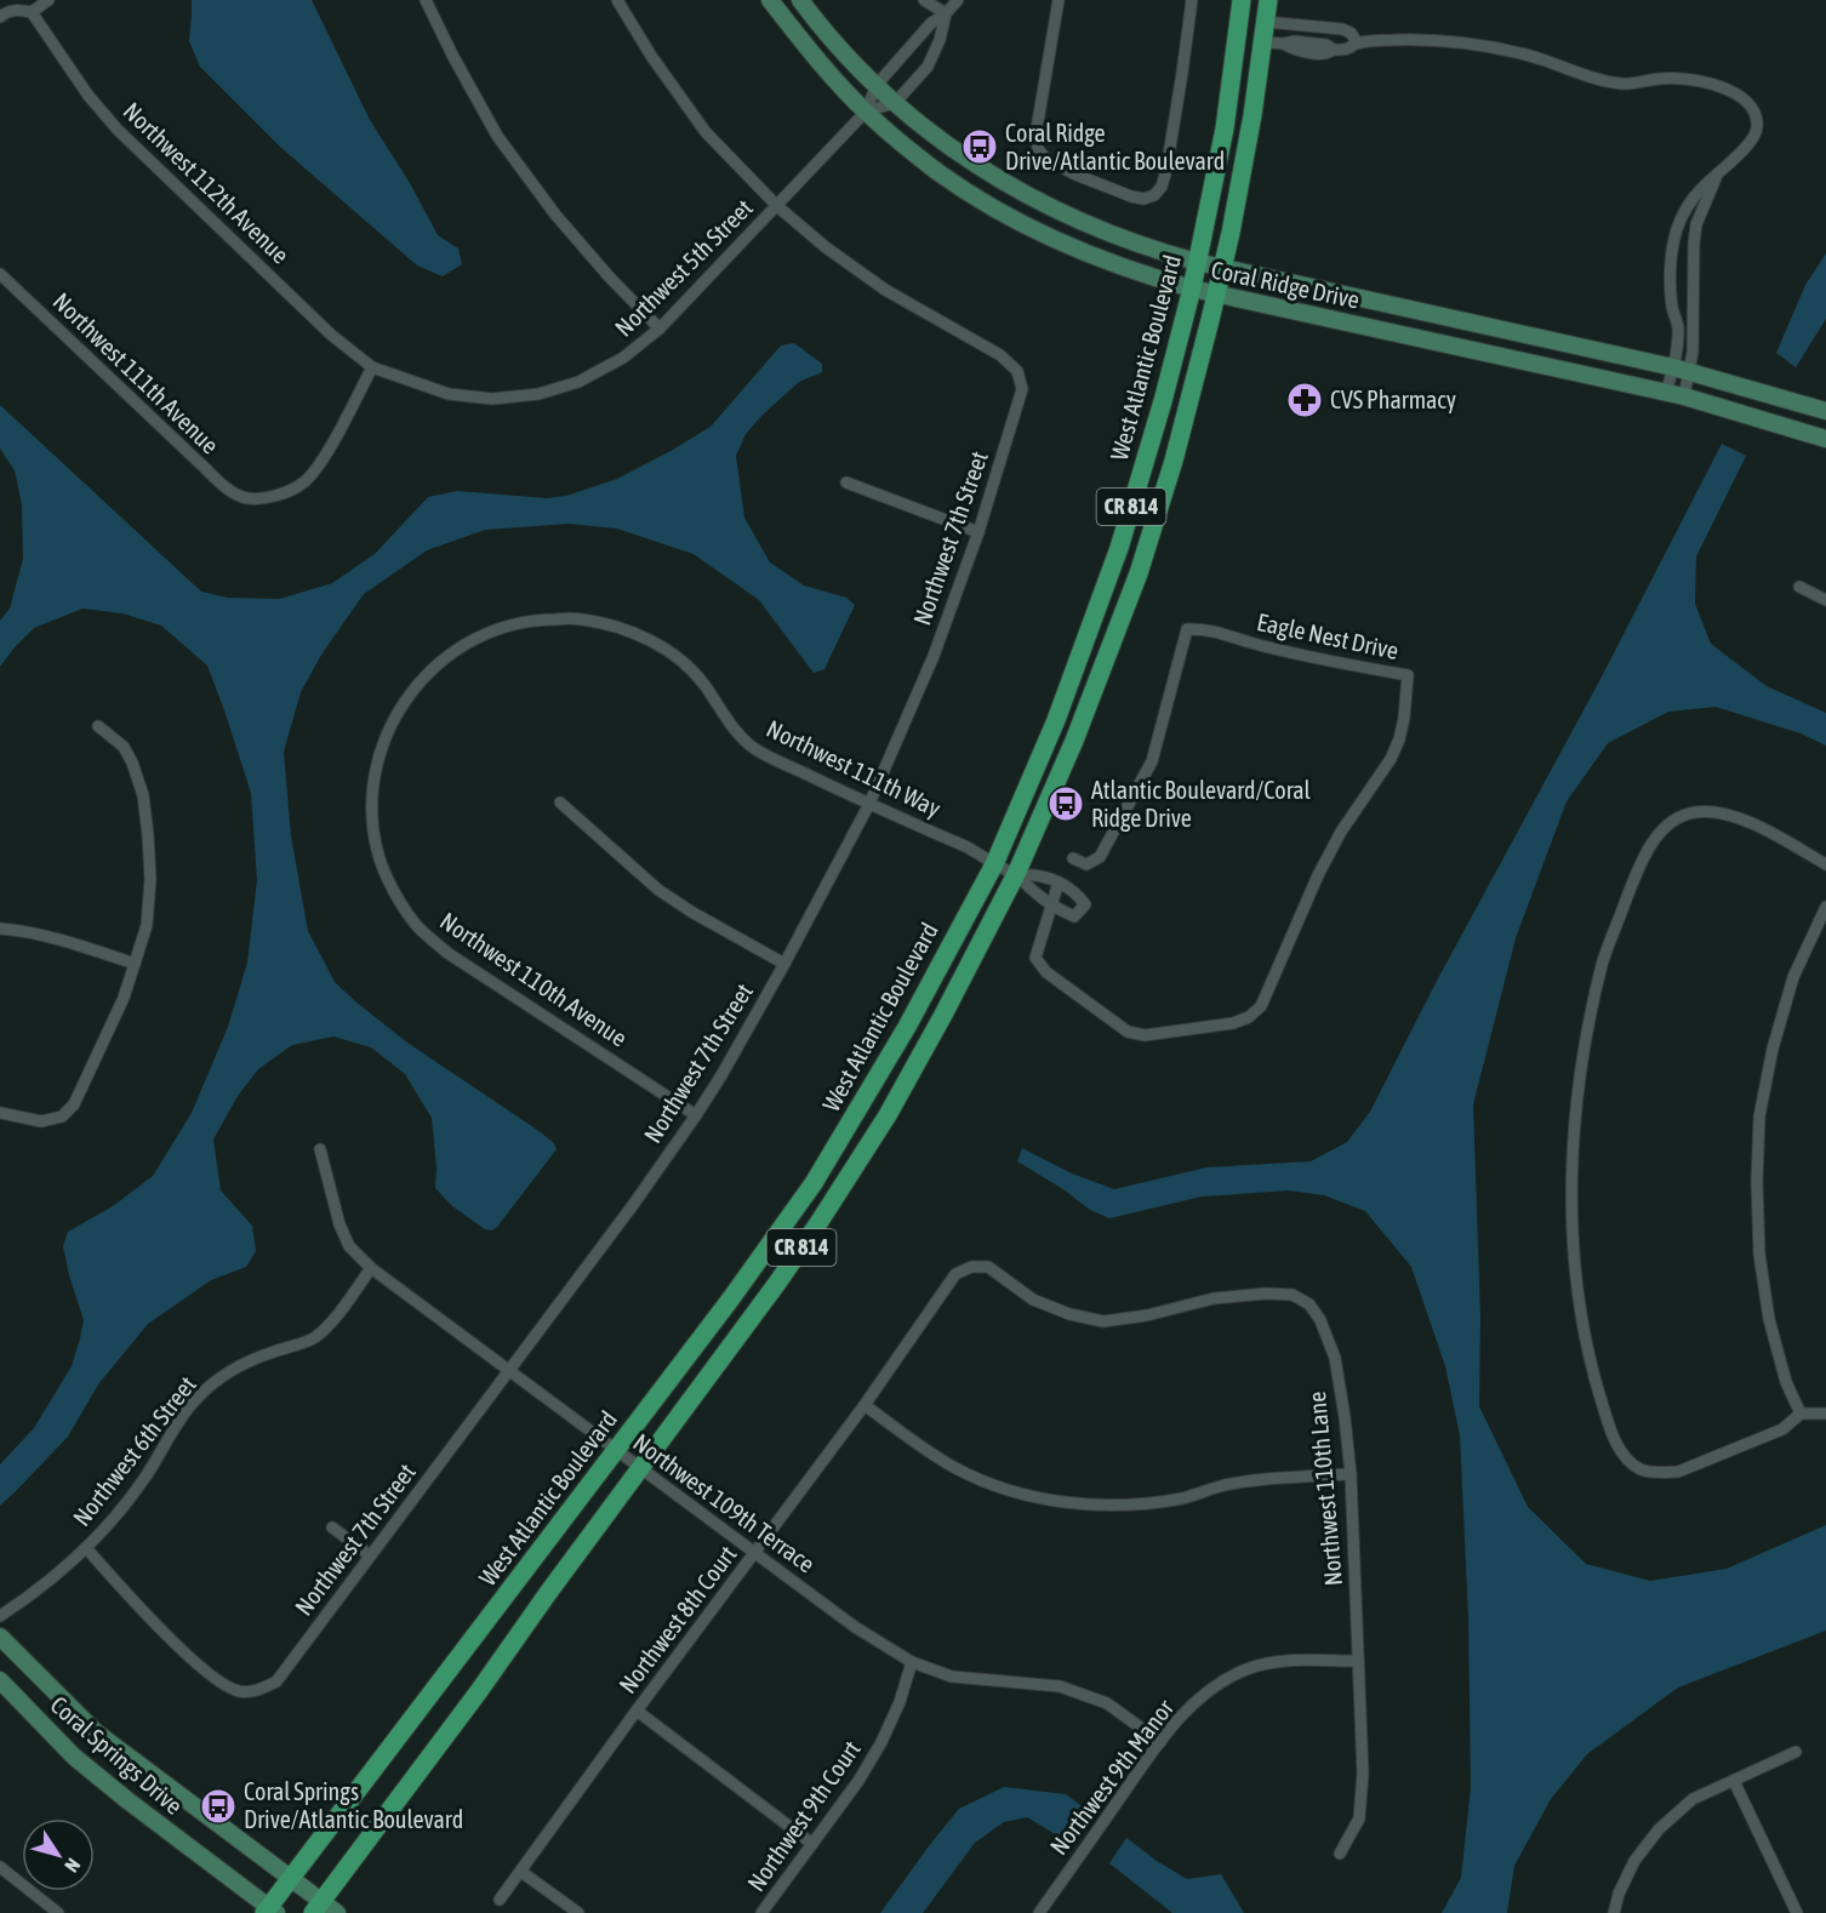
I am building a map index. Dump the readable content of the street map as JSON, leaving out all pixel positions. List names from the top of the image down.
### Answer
{
  "streets": {
    "main road": [
      "Coral Ridge Drive",
      "West Atlantic Boulevard",
      "CR 814",
      "Coral Springs Drive"
    ],
    "street": [
      "Northwest 112th Avenue",
      "Northwest 5th Street",
      "Northwest 111th Avenue",
      "Northwest 7th Street",
      "Eagle Nest Drive",
      "Northwest 111th Way",
      "Northwest 110th Avenue",
      "Northwest 6th Street",
      "Northwest 110th Lane",
      "Northwest 109th Terrace",
      "Northwest 8th Court",
      "Northwest 9th Manor",
      "Northwest 9th Court"
    ]
  },
  "crossings": [
    ["Northwest 112th Avenue", "Northwest 5th Street"],
    ["Northwest 112th Avenue", "Northwest 111th Avenue"],
    ["Northwest 5th Street", "Coral Ridge Drive"],
    ["Northwest 5th Street", "Northwest 111th Avenue"],
    ["Northwest 5th Street", "Northwest 7th Street"],
    ["Coral Ridge Drive", "West Atlantic Boulevard"],
    ["Coral Ridge Drive", "CR 814"],
    ["West Atlantic Boulevard", "Northwest 111th Way"],
    ["West Atlantic Boulevard", "Northwest 109th Terrace"],
    ["West Atlantic Boulevard", "Coral Springs Drive"],
    ["CR 814", "Northwest 111th Way"],
    ["CR 814", "Northwest 109th Terrace"],
    ["CR 814", "Coral Springs Drive"],
    ["Northwest 7th Street", "Northwest 111th Way"],
    ["Northwest 7th Street", "Northwest 110th Avenue"],
    ["Northwest 7th Street", "Northwest 6th Street"],
    ["Northwest 7th Street", "Northwest 109th Terrace"],
    ["Northwest 111th Way", "Northwest 110th Avenue"],
    ["Northwest 6th Street", "Northwest 109th Terrace"],
    ["Northwest 110th Lane", "Northwest 8th Court"],
    ["Northwest 110th Lane", "Northwest 9th Manor"],
    ["Northwest 109th Terrace", "Northwest 8th Court"],
    ["Northwest 109th Terrace", "Northwest 9th Manor"],
    ["Northwest 109th Terrace", "Northwest 9th Court"]
  ],
  "places": {
    "bus stop": ["Coral Ridge Drive/Atlantic Boulevard", "Atlantic Boulevard/Coral Ridge Drive", "Coral Springs Drive/Atlantic Boulevard"],
    "pharmacy": ["CVS Pharmacy"]
  },
  "north": "bottom right"
}
